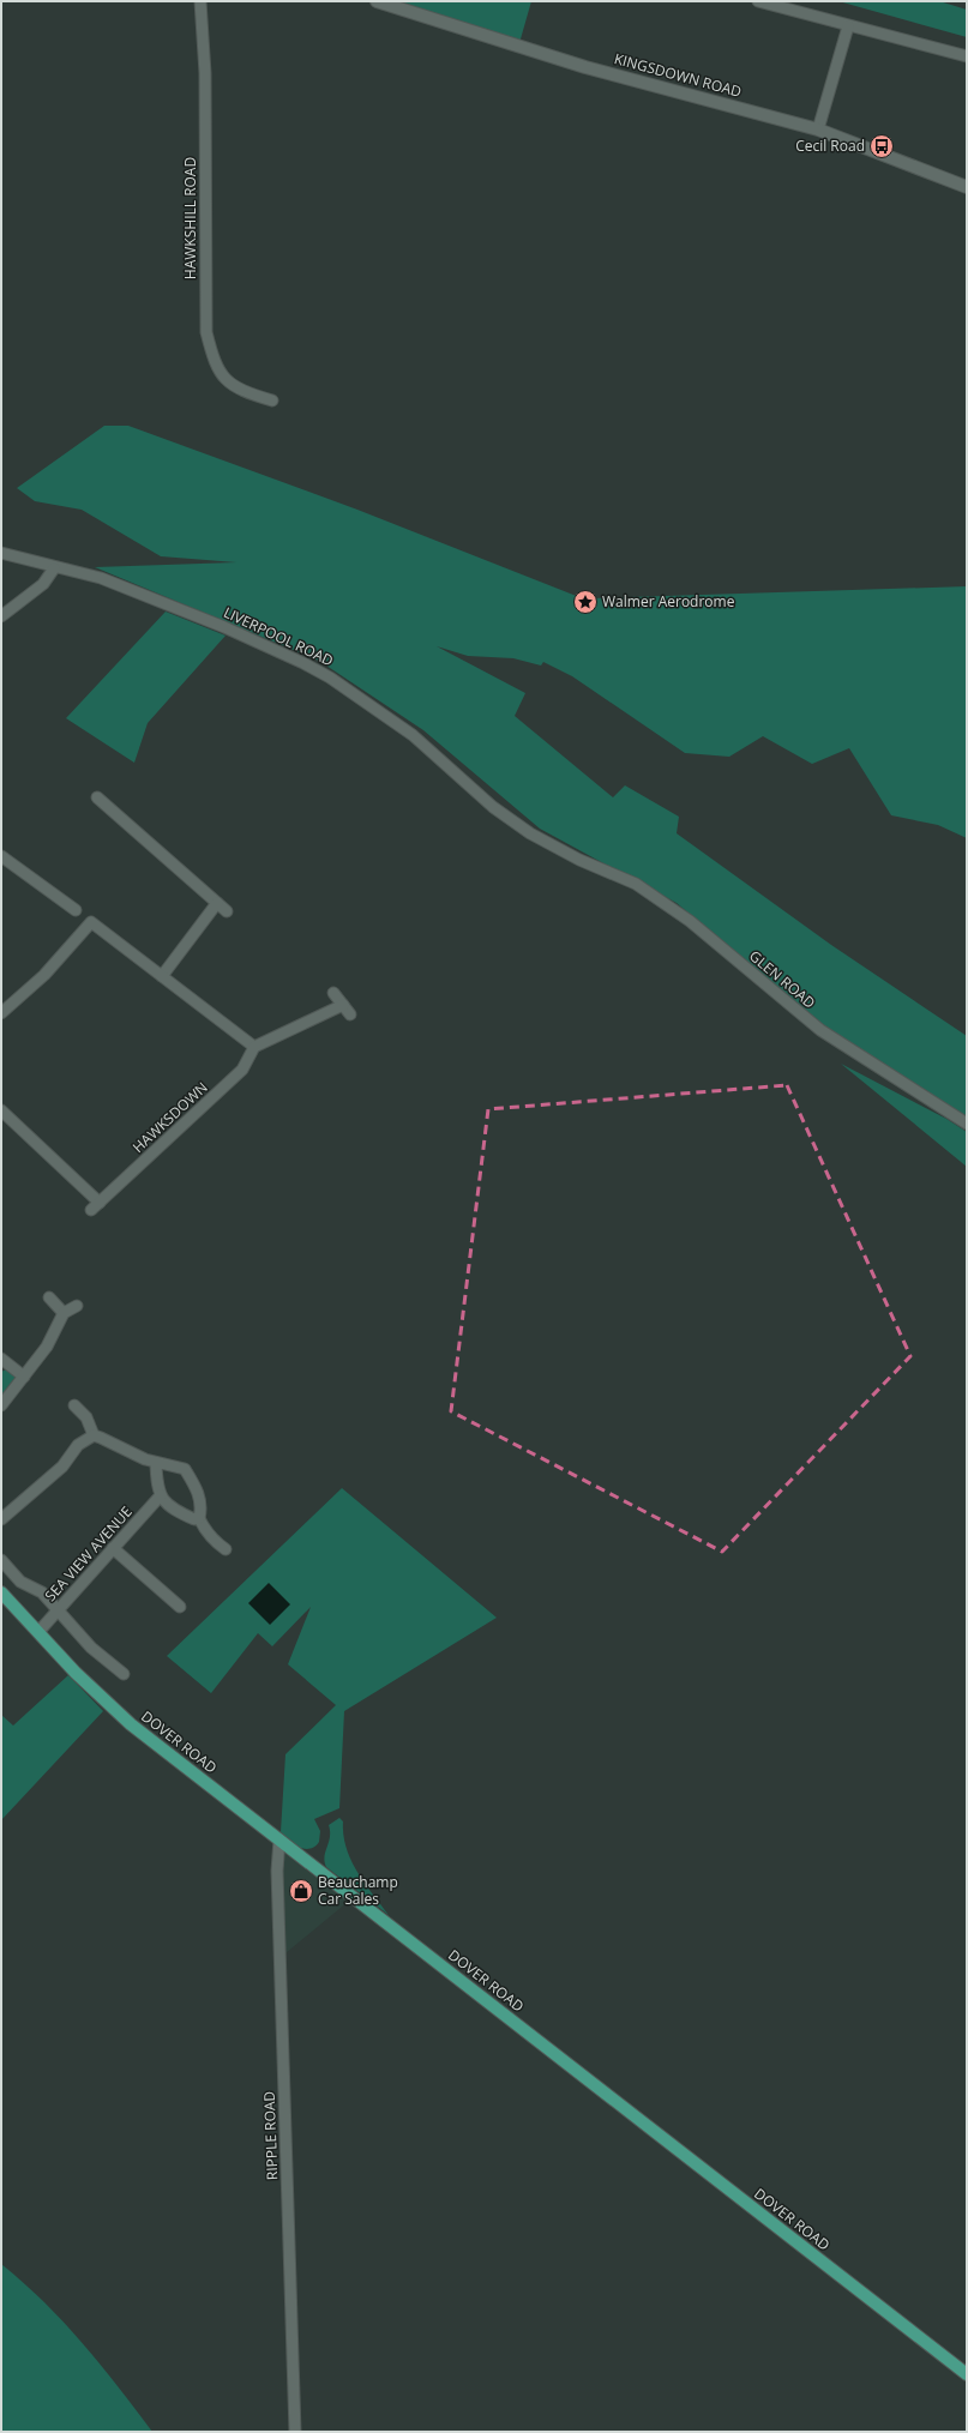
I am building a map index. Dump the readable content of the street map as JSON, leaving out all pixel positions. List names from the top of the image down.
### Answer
{
  "streets": {
    "main road": ["DOVER ROAD"],
    "street": [
      "KINGSDOWN ROAD",
      "HAWKSHILL ROAD",
      "LIVERPOOL ROAD",
      "GLEN ROAD",
      "HAWKSDOWN",
      "SEA VIEW AVENUE",
      "RIPPLE ROAD"
    ]
  },
  "crossings": [
    ["LIVERPOOL ROAD", "GLEN ROAD"],
    ["SEA VIEW AVENUE", "DOVER ROAD"],
    ["DOVER ROAD", "RIPPLE ROAD"]
  ],
  "places": {
    "bus stop": ["Cecil Road"],
    "place": ["Walmer Aerodrome"],
    "shop": ["Beauchamp Car Sales"]
  }
}
